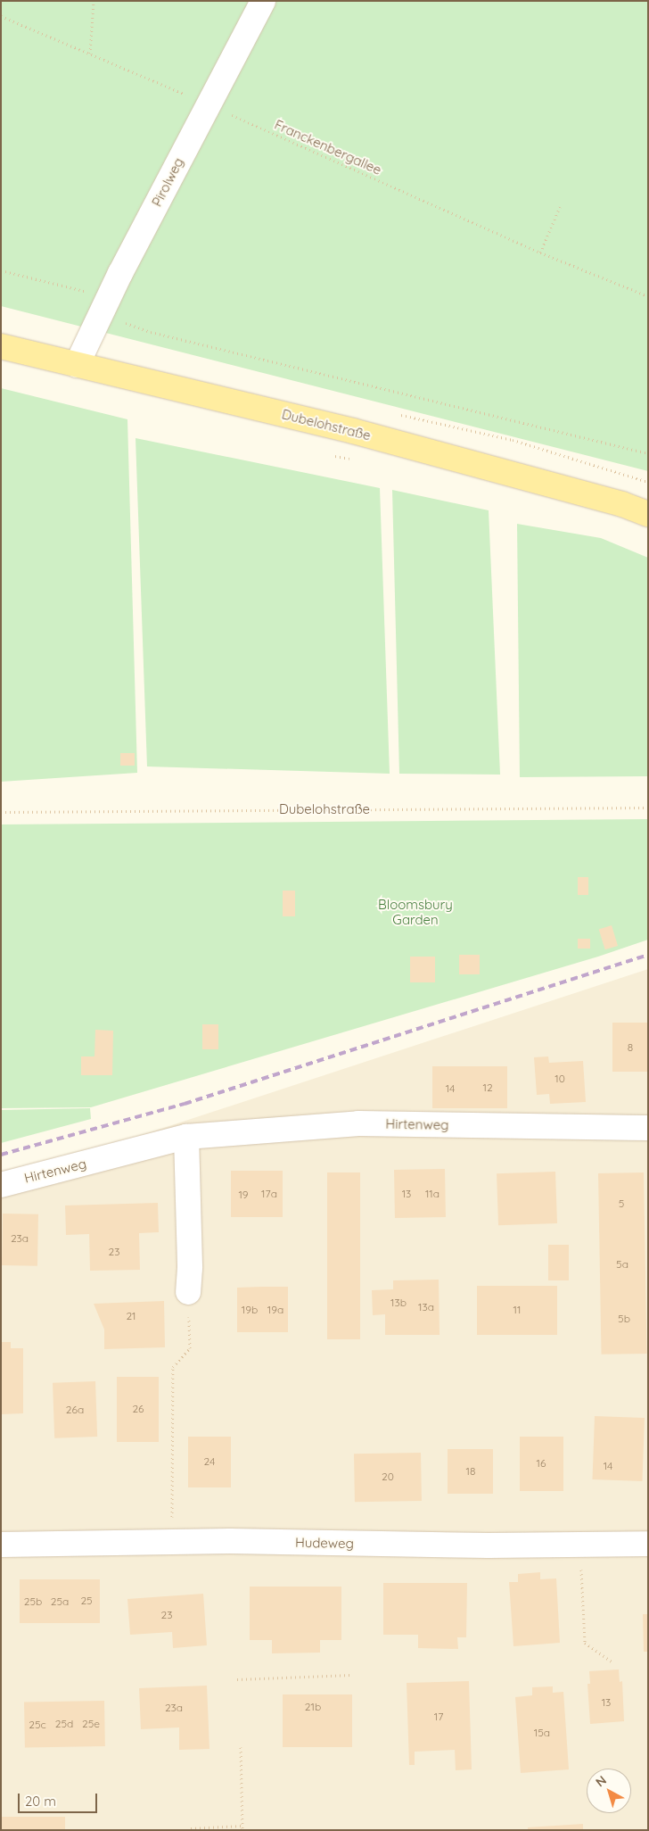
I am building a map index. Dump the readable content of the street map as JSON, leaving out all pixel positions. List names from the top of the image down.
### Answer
{
  "streets": {
    "main road": ["Dubelohstraße"],
    "street": ["Pirolweg", "Hirtenweg", "Hudeweg"],
    "path": ["Franckenbergallee"]
  },
  "crossings": [
    ["Franckenbergallee", "Pirolweg"],
    ["Pirolweg", "Dubelohstraße"]
  ],
  "parks": ["Bloomsbury Garden"],
  "house_numbers": [
    "8",
    "10",
    "12",
    "14",
    "17a",
    "13",
    "11a",
    "19",
    "5",
    "23a",
    "23",
    "5a",
    "13b",
    "13a",
    "19b",
    "19a",
    "11",
    "21",
    "5b",
    "26",
    "26a",
    "24",
    "16",
    "14",
    "18",
    "20",
    "25",
    "25b",
    "25a",
    "23",
    "13",
    "21b",
    "23a",
    "17",
    "25d",
    "25e",
    "25c",
    "15a"
  ],
  "scale_bar": "20 m",
  "north": "top left"
}
